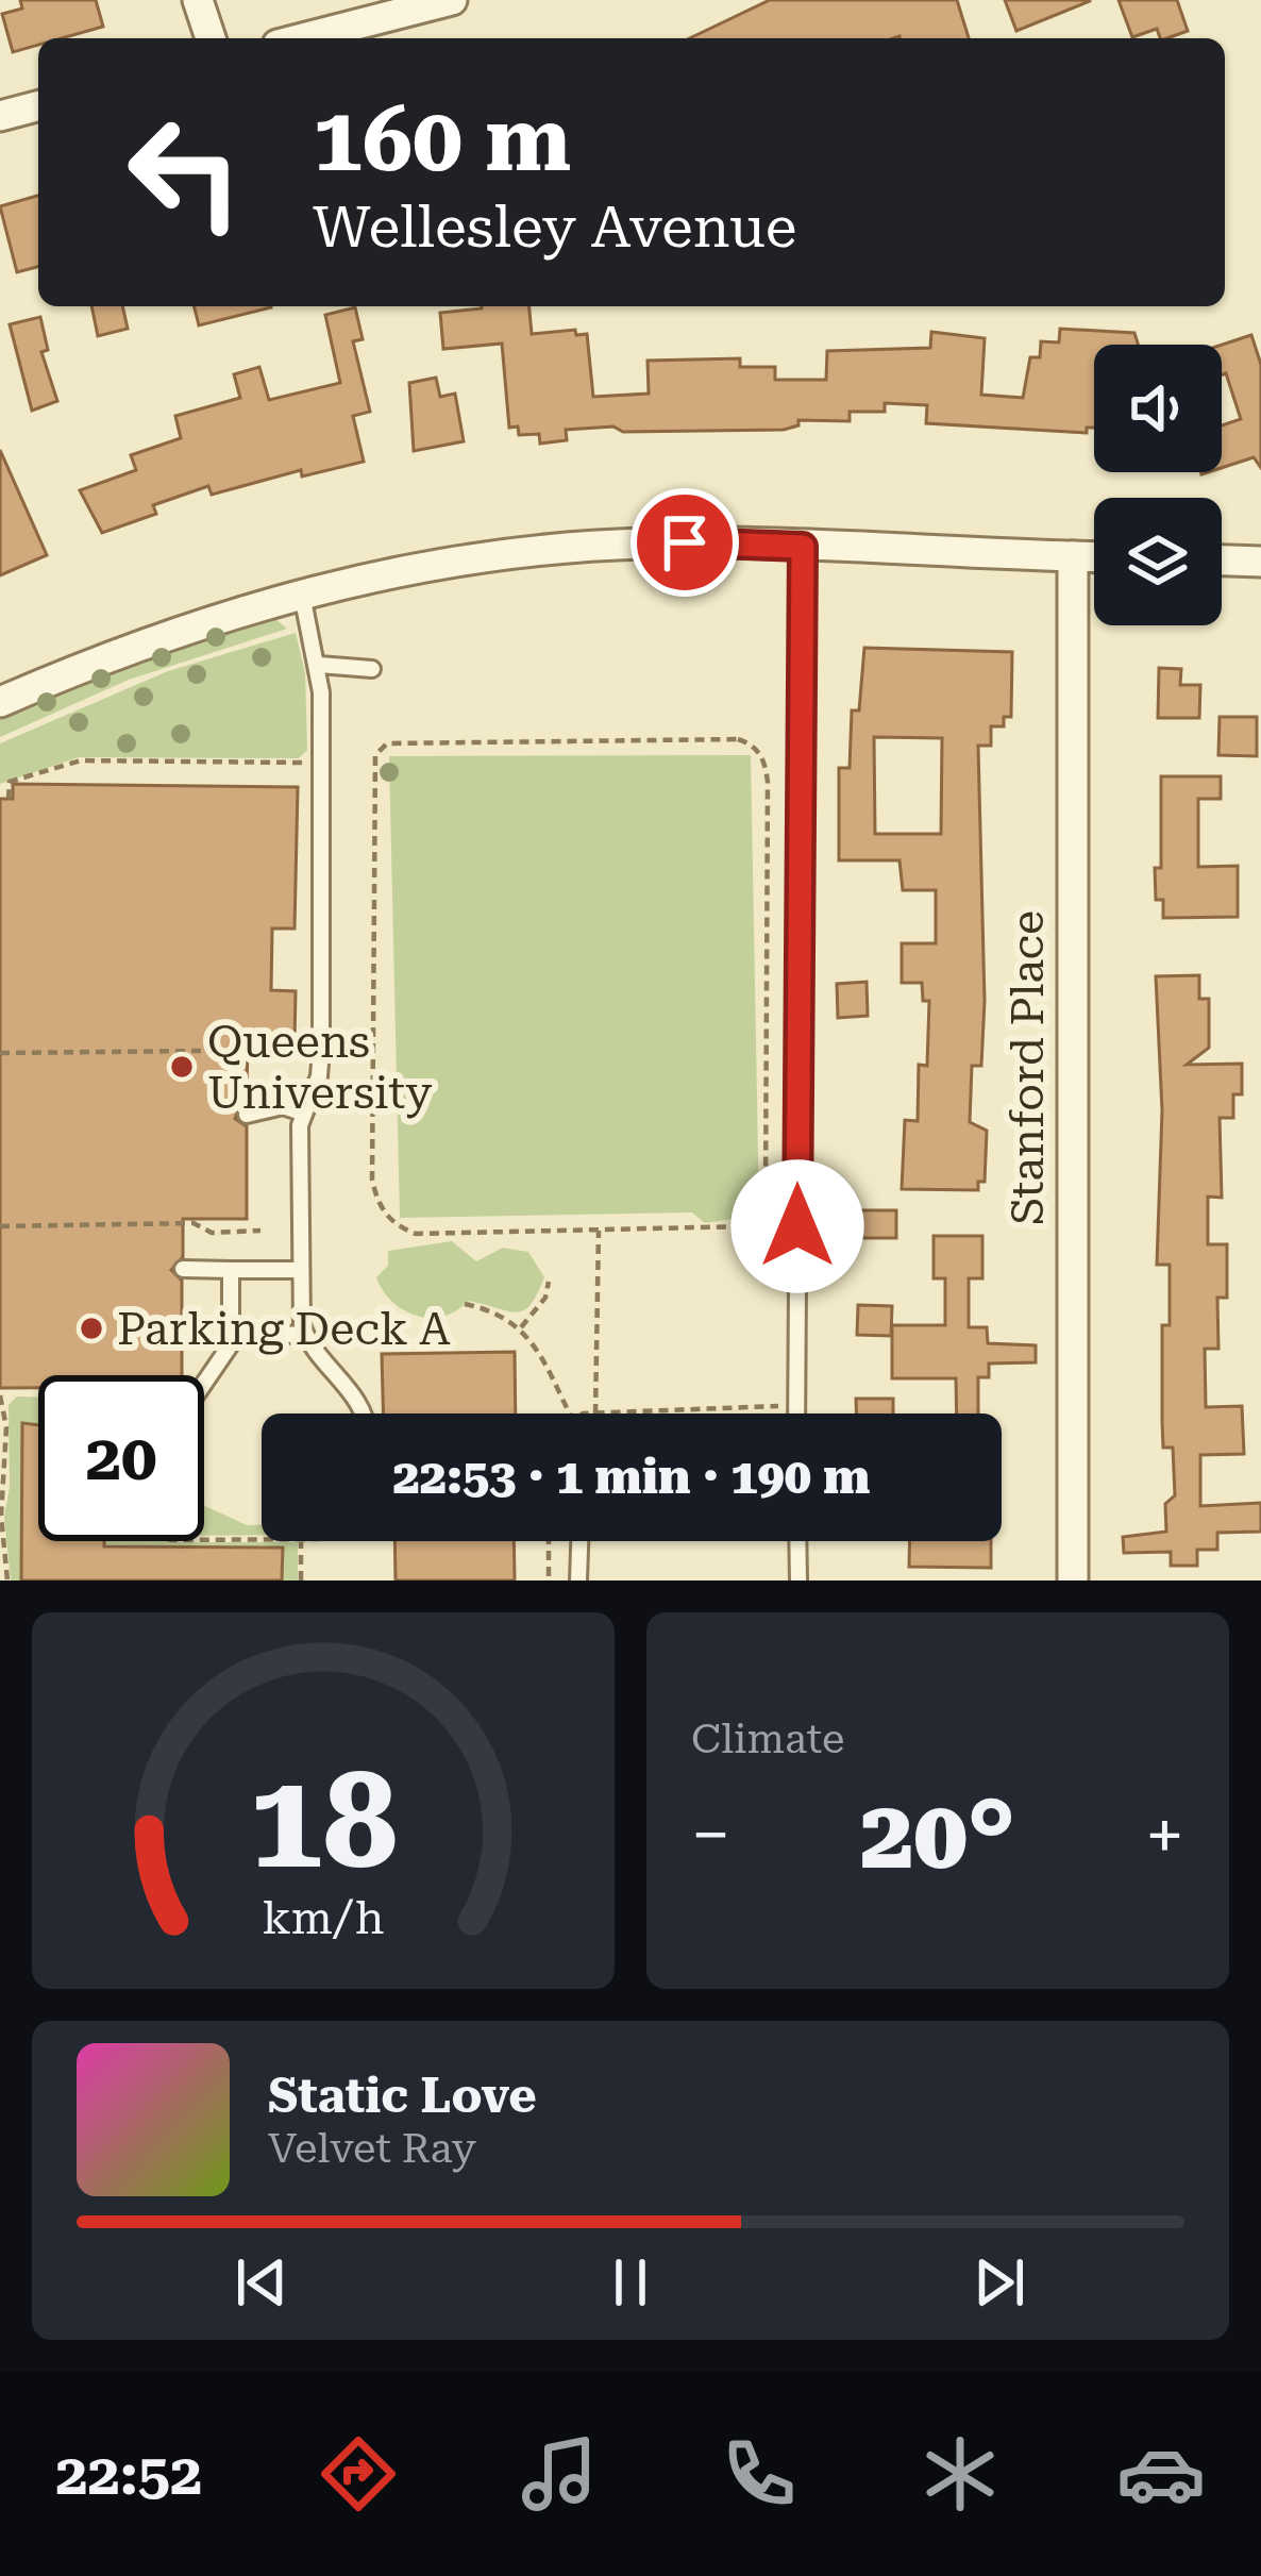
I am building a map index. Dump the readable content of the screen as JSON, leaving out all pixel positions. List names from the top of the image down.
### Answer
{
  "streets": {
    "street": ["Stanford Place"]
  },
  "places": ["Queens University", "Parking Deck A"],
  "page": {
    "turn": ["160 m", "Wellesley Avenue"],
    "limit": "20",
    "trip": "22:53 · 1 min · 190 m",
    "tile": "Climate",
    "heat": ["−", "20°", "+"],
    "song": ["Static Love", "Velvet Ray"],
    "tabs": "22:52",
    "gauge": ["18", "km/h"]
  }
}
